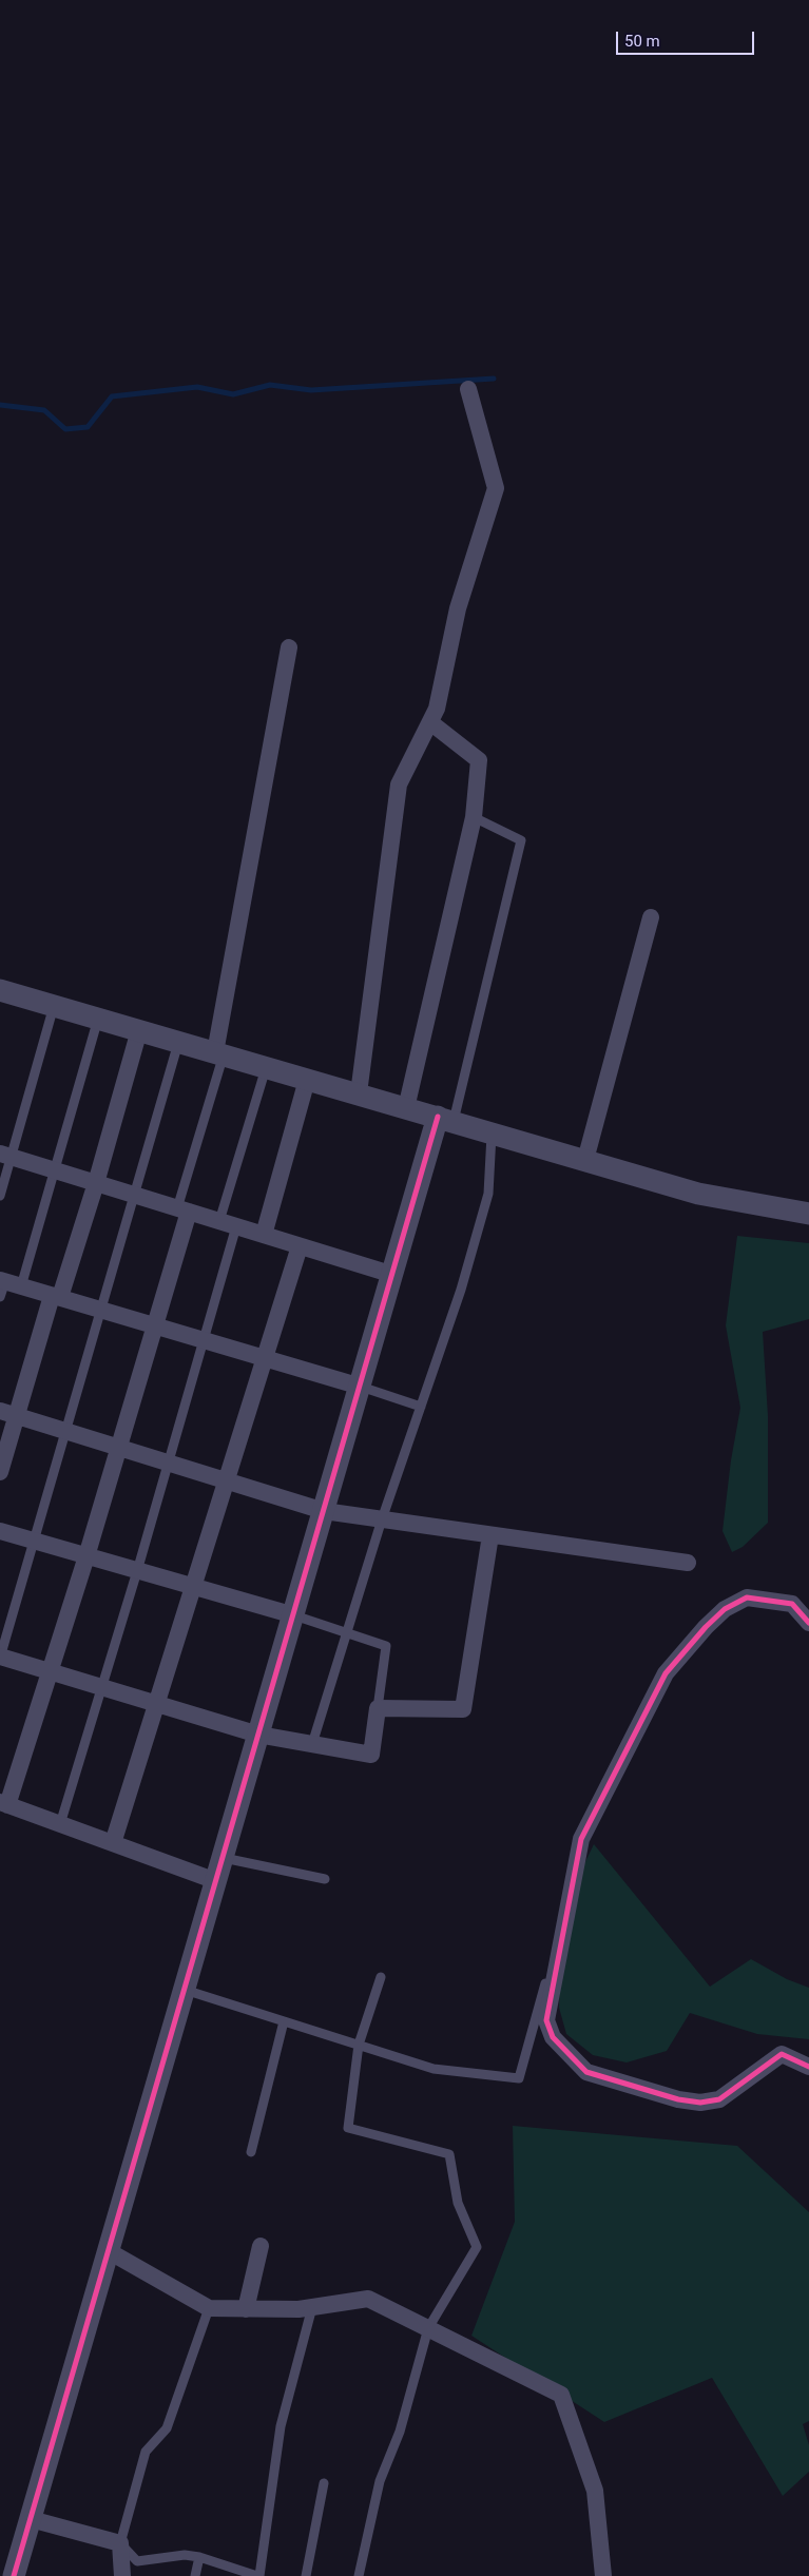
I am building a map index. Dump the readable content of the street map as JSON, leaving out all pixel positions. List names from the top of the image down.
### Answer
{
  "scale_bar": "50 m"
}
